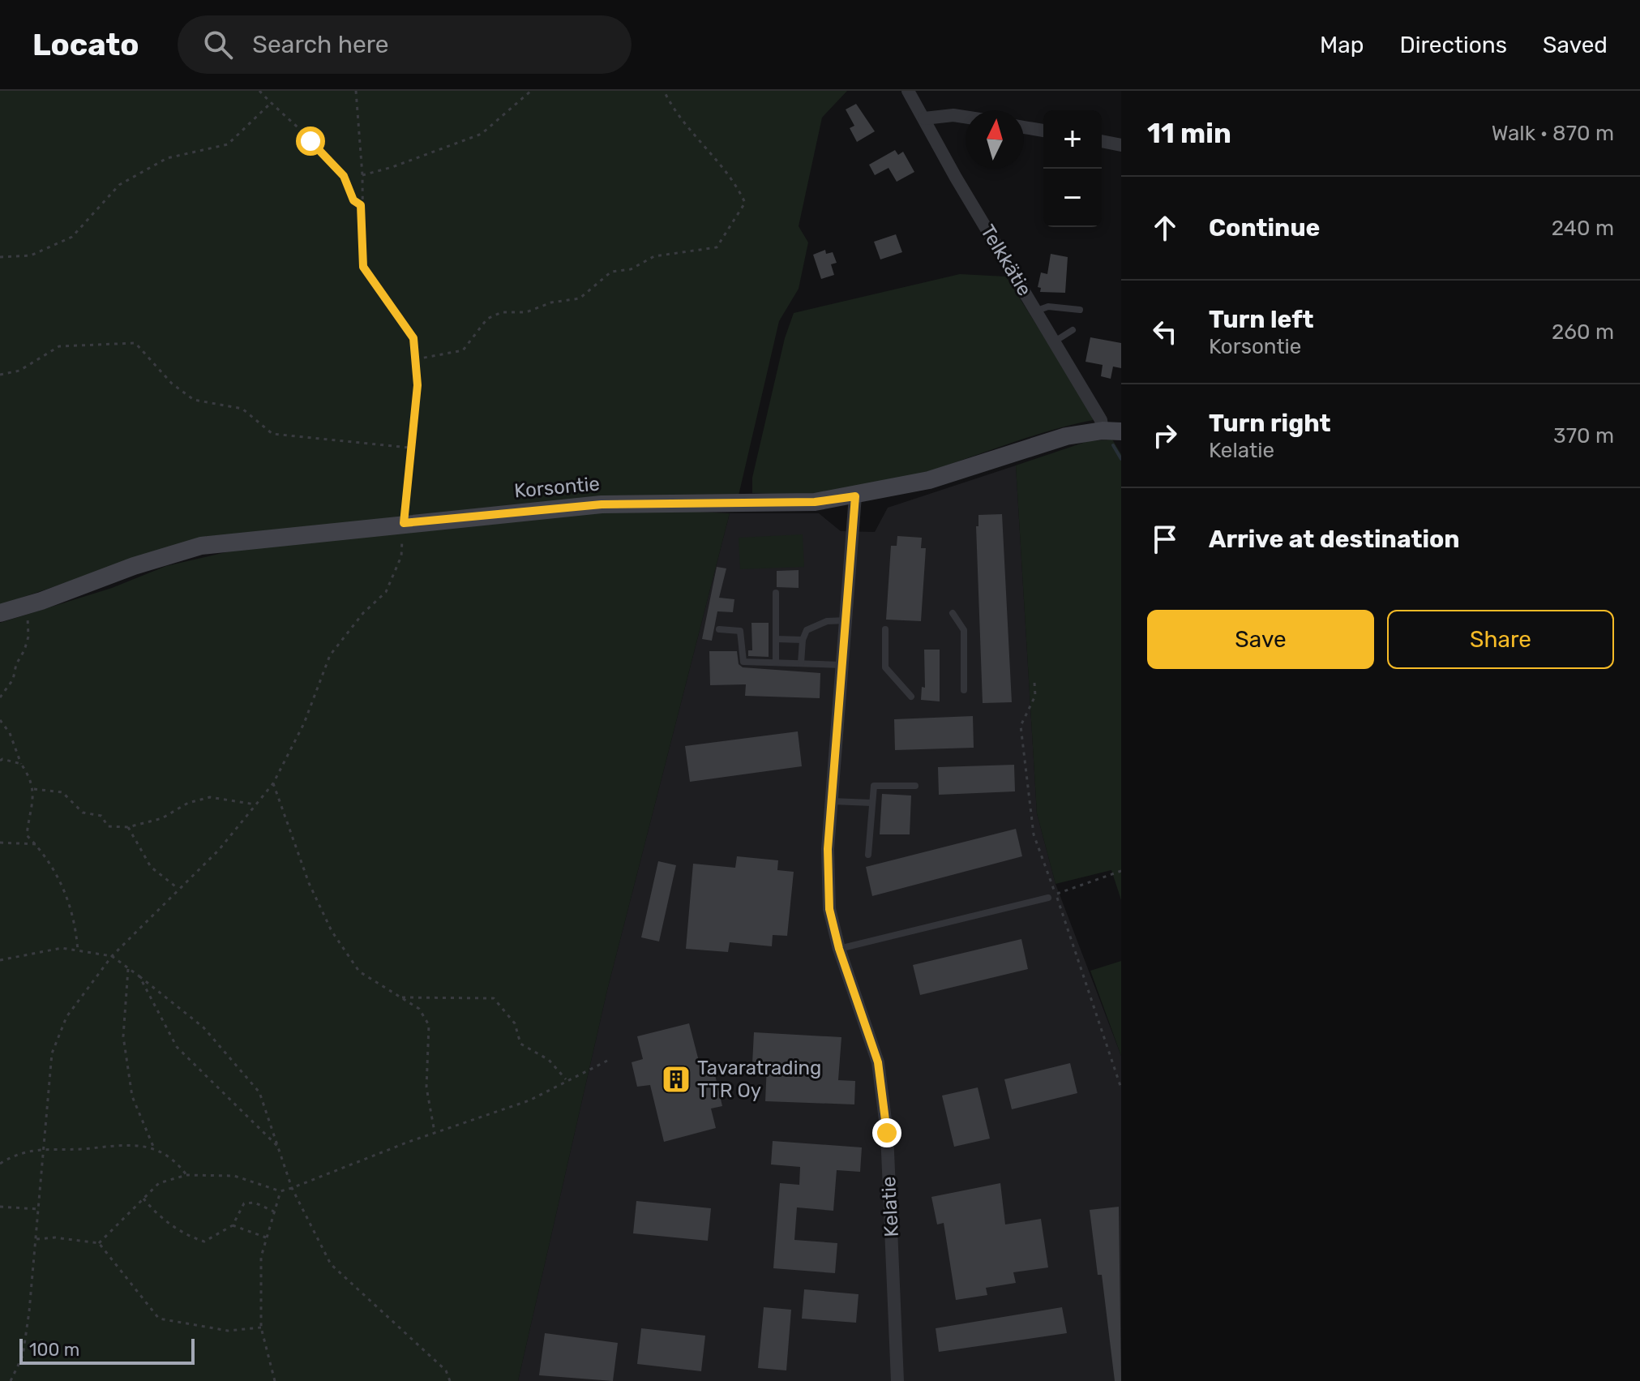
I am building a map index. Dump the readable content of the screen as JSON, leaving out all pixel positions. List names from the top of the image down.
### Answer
{
  "streets": {
    "main road": ["Korsontie"],
    "street": ["Telkkätie", "Kelatie"]
  },
  "crossings": [
    ["Telkkätie", "Korsontie"],
    ["Korsontie", "Kelatie"]
  ],
  "places": {
    "building": ["Tavaratrading TTR Oy"]
  },
  "scale_bar": "100 m",
  "north": "top",
  "page": {
    "header": "Locato",
    "search": "Search here",
    "nav": ["Map", "Directions", "Saved"],
    "heading": ["11 min", "Walk · 870 m"],
    "map_buttons": ["+", "−"],
    "list": [
      ["Continue", "240 m"],
      ["Turn left", "Korsontie", "260 m"],
      ["Turn right", "Kelatie", "370 m"],
      "Arrive at destination"
    ],
    "buttons": ["Save", "Share"],
    "scale": "100 m"
  }
}
